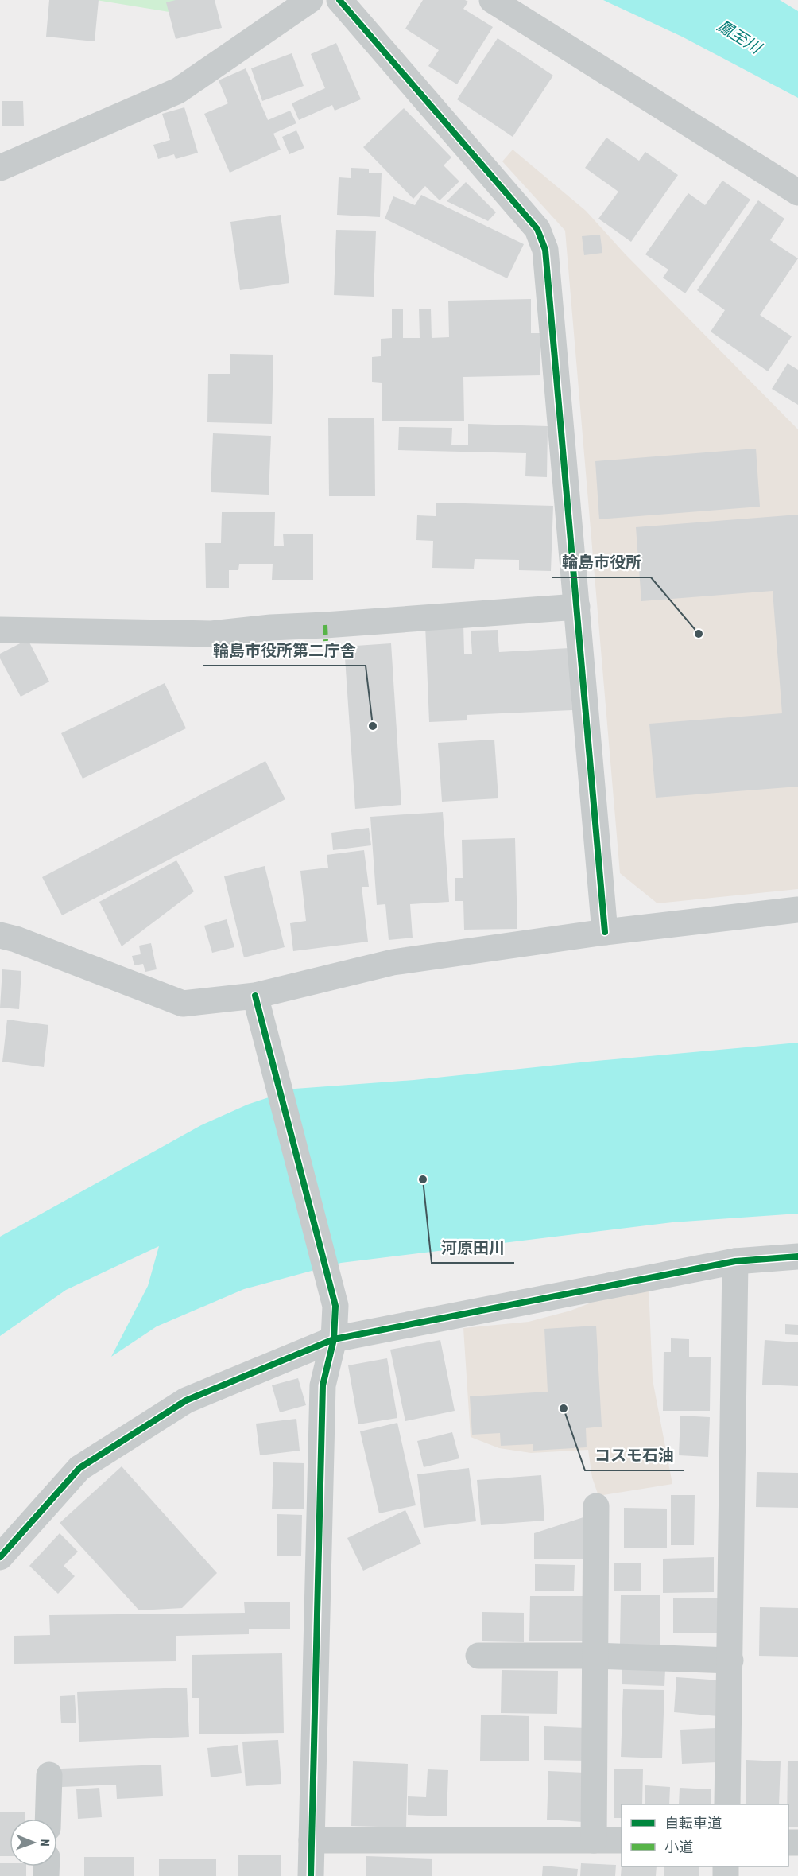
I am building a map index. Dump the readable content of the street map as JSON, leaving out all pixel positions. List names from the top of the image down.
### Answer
{
  "water": ["鳳至川"],
  "places": [
    "輪島市役所",
    "輪島市役所第二庁舎",
    "河原田川",
    "コスモ石油"
  ],
  "legend": ["自転車道", "小道"],
  "north": "right"
}
